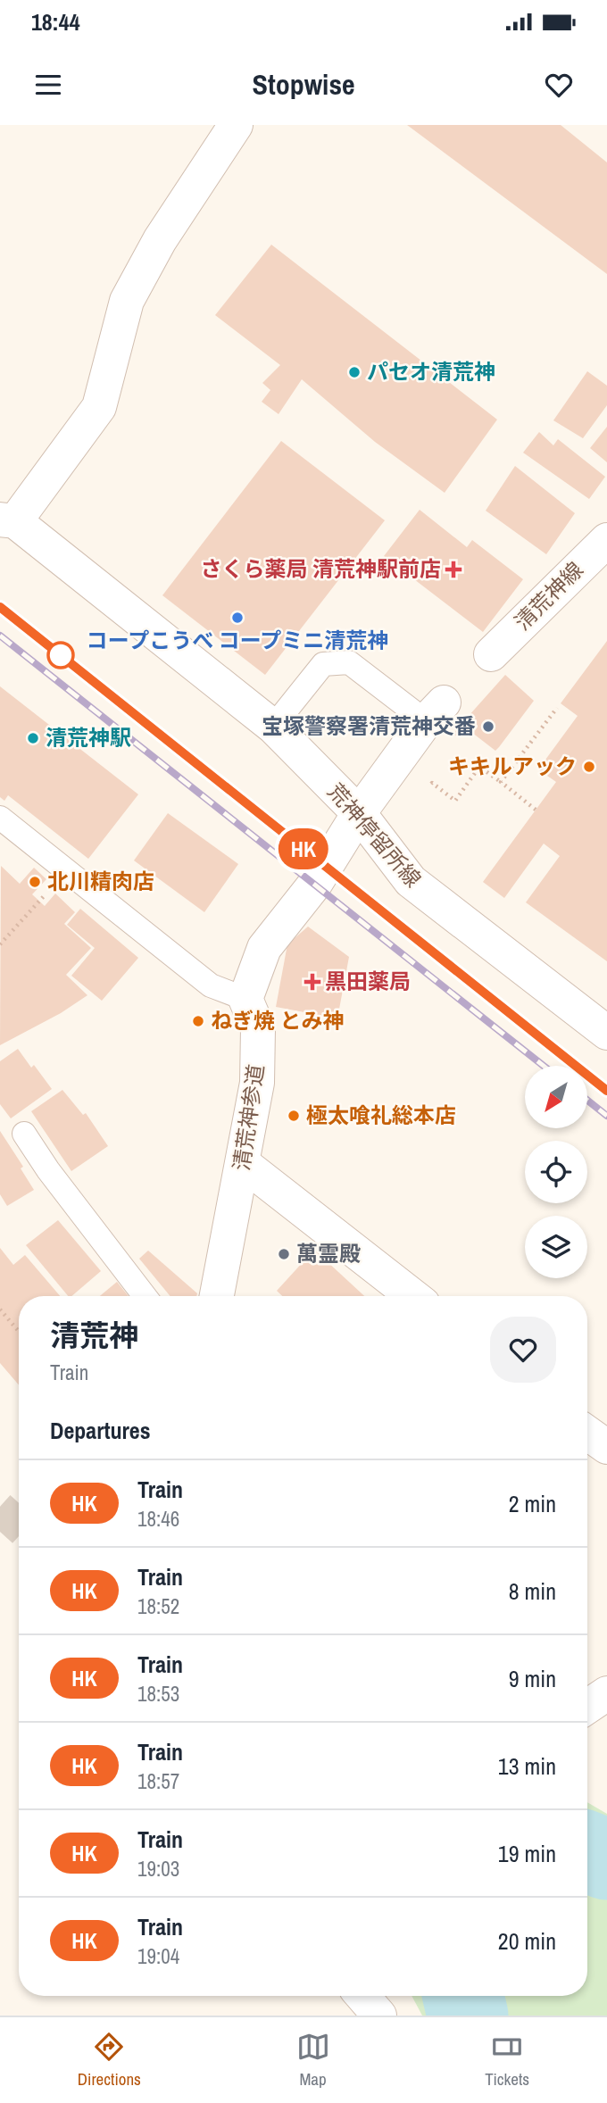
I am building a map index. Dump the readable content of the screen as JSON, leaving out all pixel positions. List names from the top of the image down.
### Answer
{
  "streets": {
    "street": ["清荒神線", "荒神停留所線", "清荒神参道"]
  },
  "crossings": [
    ["荒神停留所線", "清荒神参道"]
  ],
  "places": {
    "other": [
      "パセオ清荒神",
      "コープこうべ コープミニ清荒神",
      "宝塚警察署清荒神交番",
      "清荒神駅",
      "キキルアック",
      "北川精肉店",
      "ねぎ焼 とみ神",
      "極太喰礼総本店",
      "萬霊殿"
    ],
    "health": ["さくら薬局 清荒神駅前店", "黒田薬局"]
  },
  "north": "bottom left",
  "page": {
    "status": "18:44",
    "header": "Stopwise",
    "on_map": "HK",
    "heading": [
      ["清荒神", "Train"],
      "Departures"
    ],
    "list": [
      {
        "mark": "HK",
        "name": "Train",
        "note": "18:46",
        "value": "2 min"
      },
      {
        "mark": "HK",
        "name": "Train",
        "note": "18:52",
        "value": "8 min"
      },
      {
        "mark": "HK",
        "name": "Train",
        "note": "18:53",
        "value": "9 min"
      },
      {
        "mark": "HK",
        "name": "Train",
        "note": "18:57",
        "value": "13 min"
      },
      {
        "mark": "HK",
        "name": "Train",
        "note": "19:03",
        "value": "19 min"
      },
      {
        "mark": "HK",
        "name": "Train",
        "note": "19:04",
        "value": "20 min"
      }
    ],
    "tabs": ["Directions", "Map", "Tickets"]
  }
}
